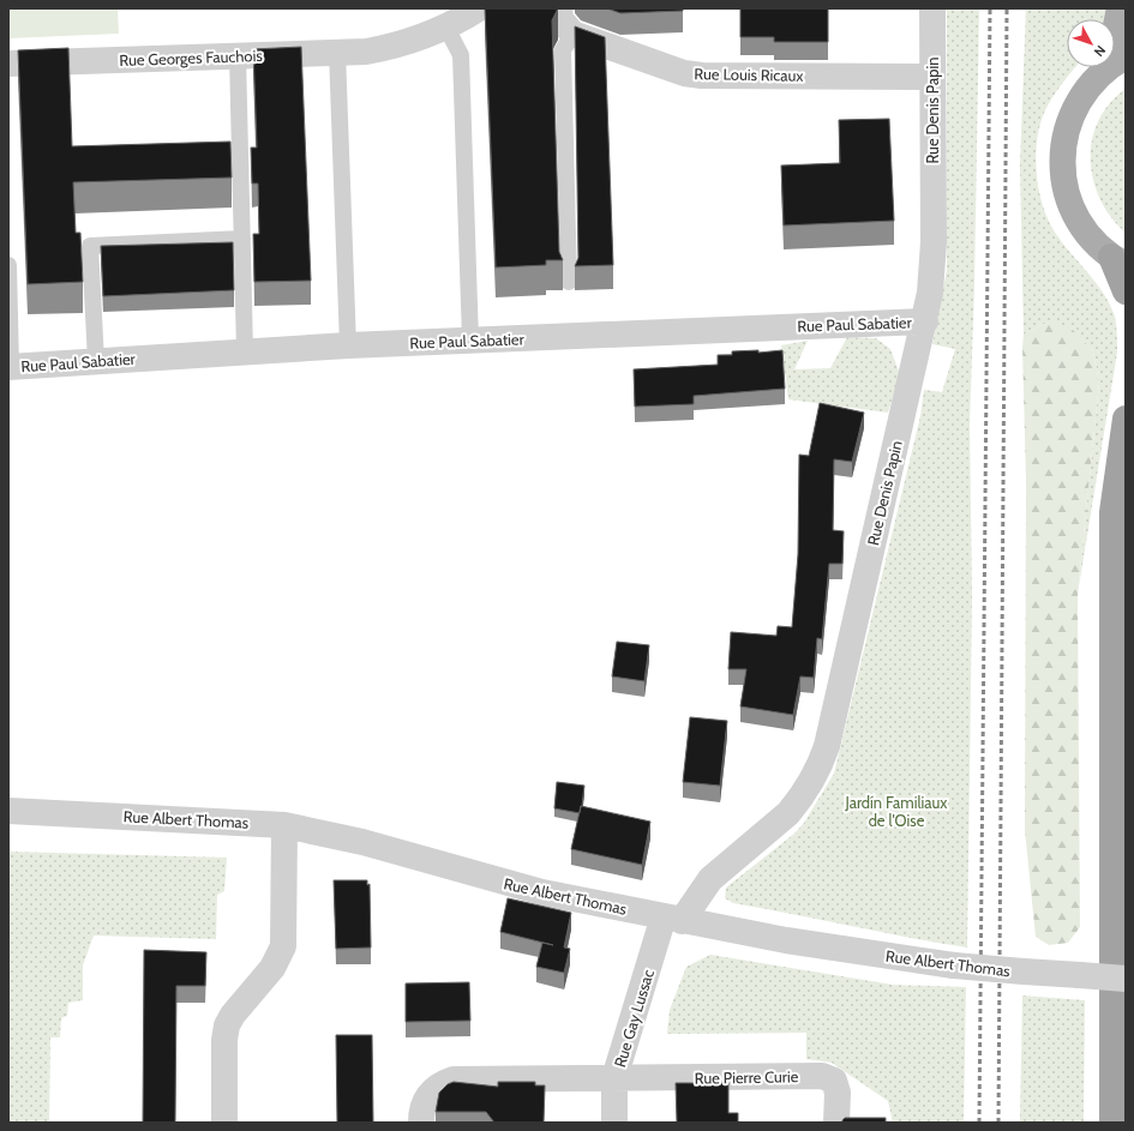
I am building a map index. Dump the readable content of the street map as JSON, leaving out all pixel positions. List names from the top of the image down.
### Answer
{
  "streets": {
    "street": [
      "Rue Georges Fauchois",
      "Rue Louis Ricaux",
      "Rue Denis Papin",
      "Rue Paul Sabatier",
      "Rue Albert Thomas",
      "Rue Gay Lussac",
      "Rue Pierre Curie"
    ]
  },
  "crossings": [
    ["Rue Louis Ricaux", "Rue Denis Papin"],
    ["Rue Denis Papin", "Rue Paul Sabatier"],
    ["Rue Denis Papin", "Rue Albert Thomas"],
    ["Rue Denis Papin", "Rue Gay Lussac"],
    ["Rue Albert Thomas", "Rue Gay Lussac"],
    ["Rue Gay Lussac", "Rue Pierre Curie"]
  ],
  "parks": ["Jardín Familiaux de l'Oise"],
  "north": "bottom right"
}
